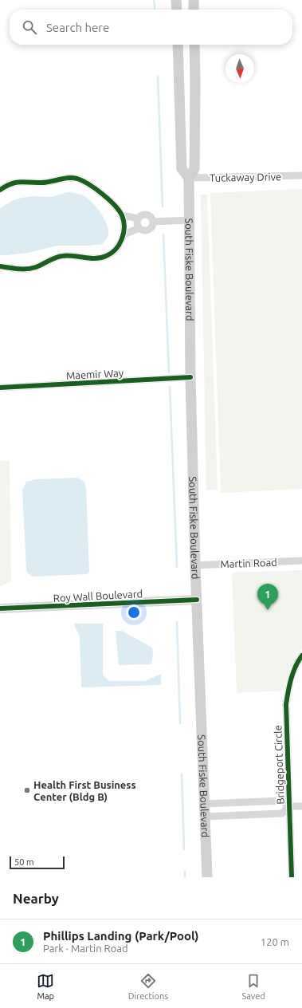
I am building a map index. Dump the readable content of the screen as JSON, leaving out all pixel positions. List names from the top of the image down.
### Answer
{
  "streets": {
    "main road": ["South Fiske Boulevard"],
    "street": [
      "Tuckaway Drive",
      "Maemir Way",
      "Martin Road",
      "Roy Wall Boulevard",
      "Bridgeport Circle"
    ]
  },
  "crossings": [
    ["Tuckaway Drive", "South Fiske Boulevard"],
    ["South Fiske Boulevard", "Maemir Way"],
    ["South Fiske Boulevard", "Martin Road"],
    ["South Fiske Boulevard", "Roy Wall Boulevard"]
  ],
  "places": ["Health First Business Center (Bldg B)"],
  "scale_bar": "50 m",
  "north": "bottom",
  "page": {
    "search": "Search here",
    "pins": "1",
    "scale": "50 m",
    "heading": "Nearby",
    "list": [
      {
        "mark": "1",
        "name": "Phillips Landing (Park/Pool)",
        "note": "Park · Martin Road",
        "value": "120 m"
      }
    ],
    "nav": ["Map", "Directions", "Saved"]
  }
}
